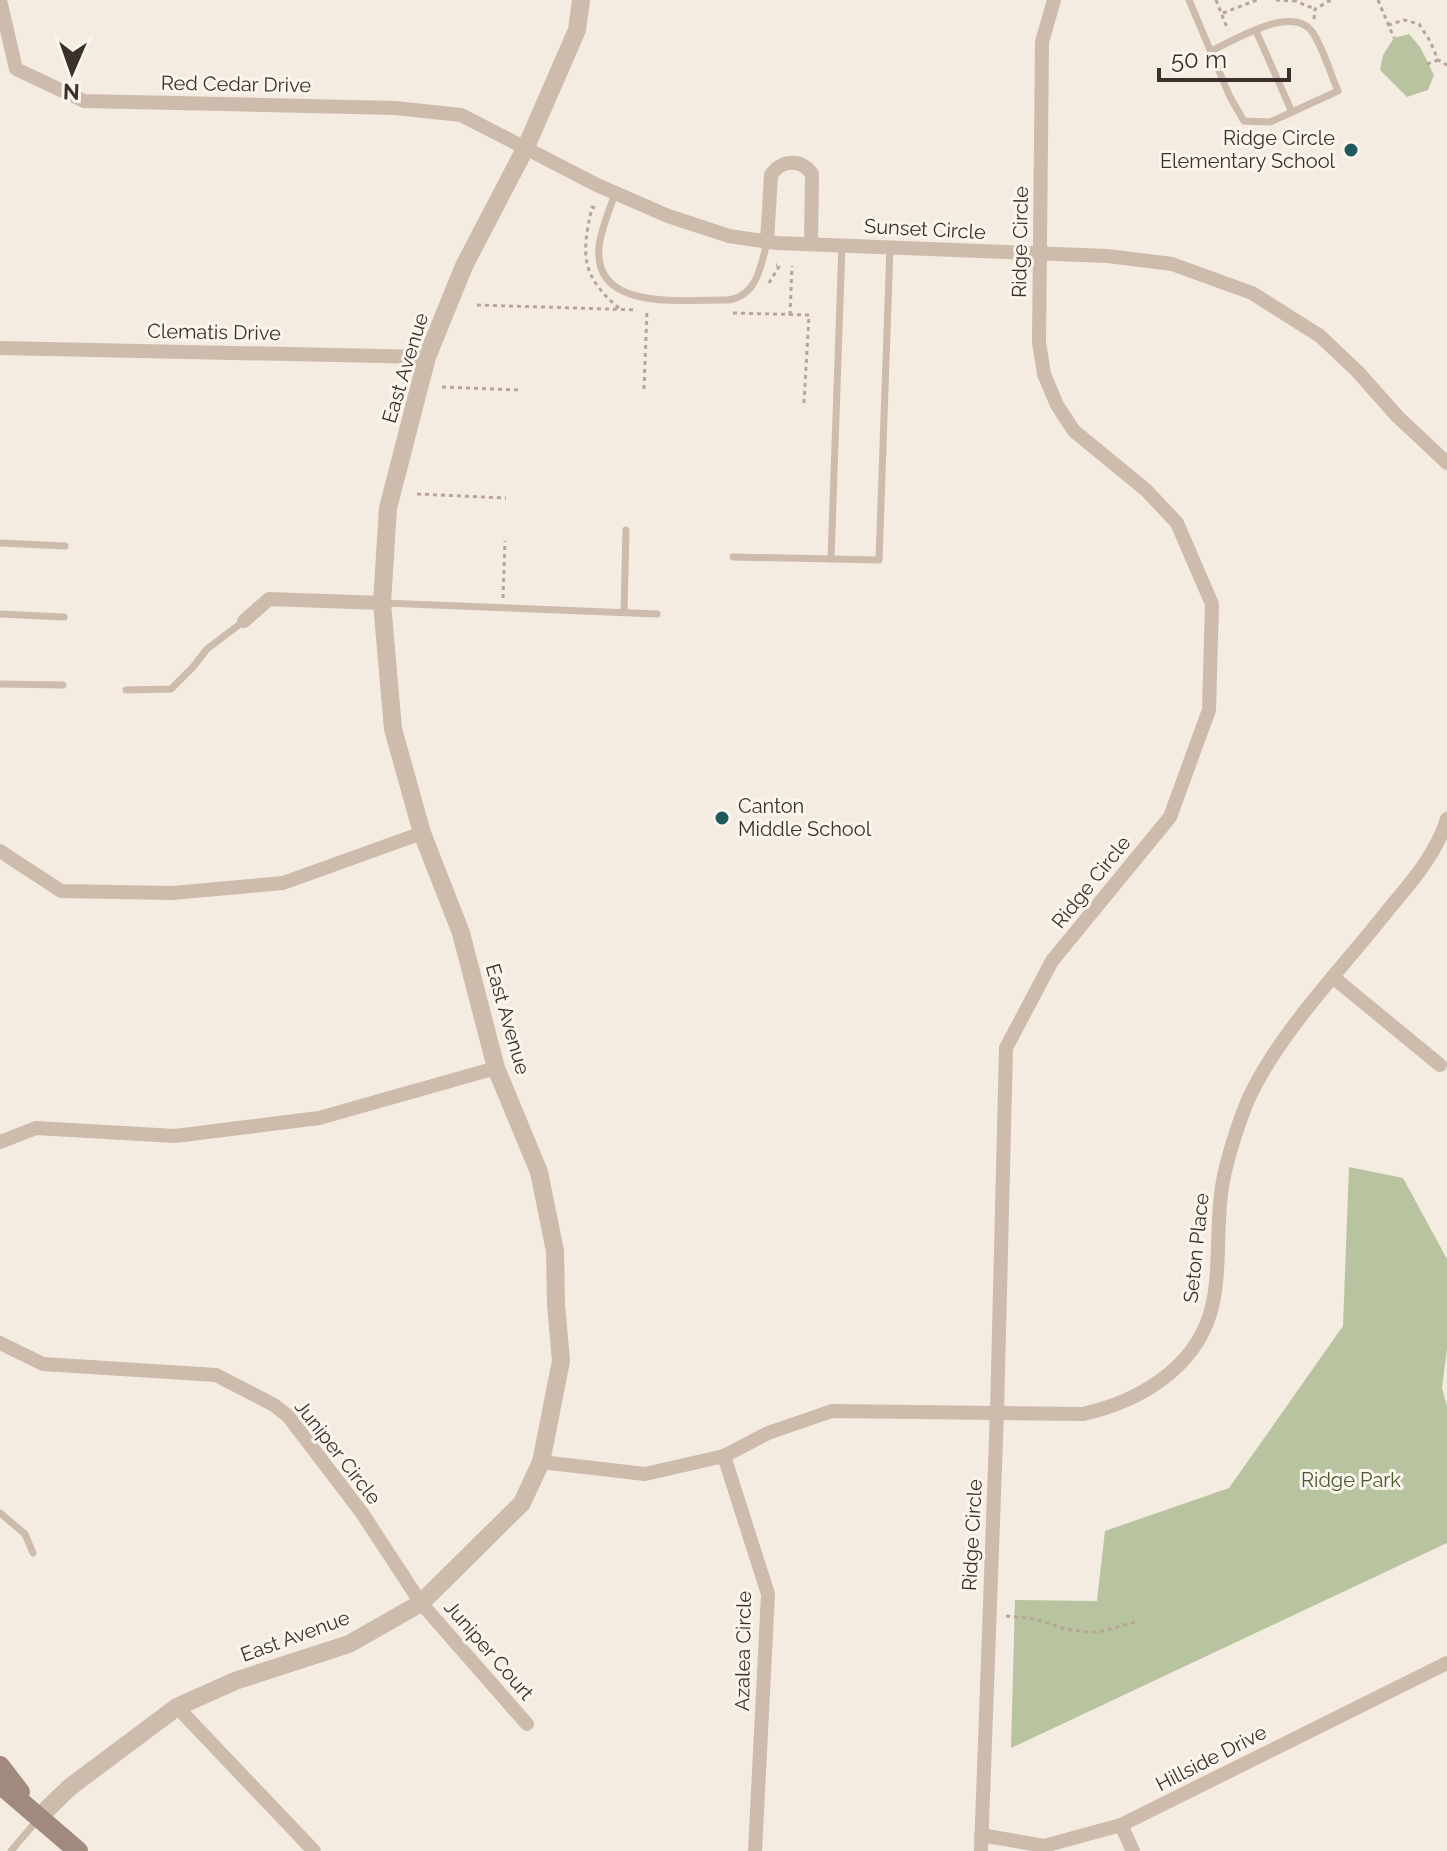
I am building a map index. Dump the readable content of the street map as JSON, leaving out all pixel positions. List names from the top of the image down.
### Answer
{
  "streets": {
    "street": [
      "Red Cedar Drive",
      "Sunset Circle",
      "Ridge Circle",
      "Clematis Drive",
      "East Avenue",
      "Seton Place",
      "Juniper Circle",
      "Juniper Court",
      "Azalea Circle",
      "Hillside Drive"
    ]
  },
  "crossings": [
    ["Red Cedar Drive", "Sunset Circle"],
    ["Red Cedar Drive", "East Avenue"],
    ["Sunset Circle", "Ridge Circle"],
    ["Sunset Circle", "East Avenue"],
    ["Ridge Circle", "Seton Place"],
    ["Ridge Circle", "Hillside Drive"],
    ["Clematis Drive", "East Avenue"],
    ["East Avenue", "Seton Place"],
    ["East Avenue", "Juniper Circle"],
    ["East Avenue", "Juniper Court"],
    ["Seton Place", "Azalea Circle"],
    ["Juniper Circle", "Juniper Court"]
  ],
  "parks": ["Ridge Park"],
  "places": ["Ridge Circle Elementary School", "Canton Middle School"],
  "scale_bar": "50 m",
  "north": "bottom"
}
